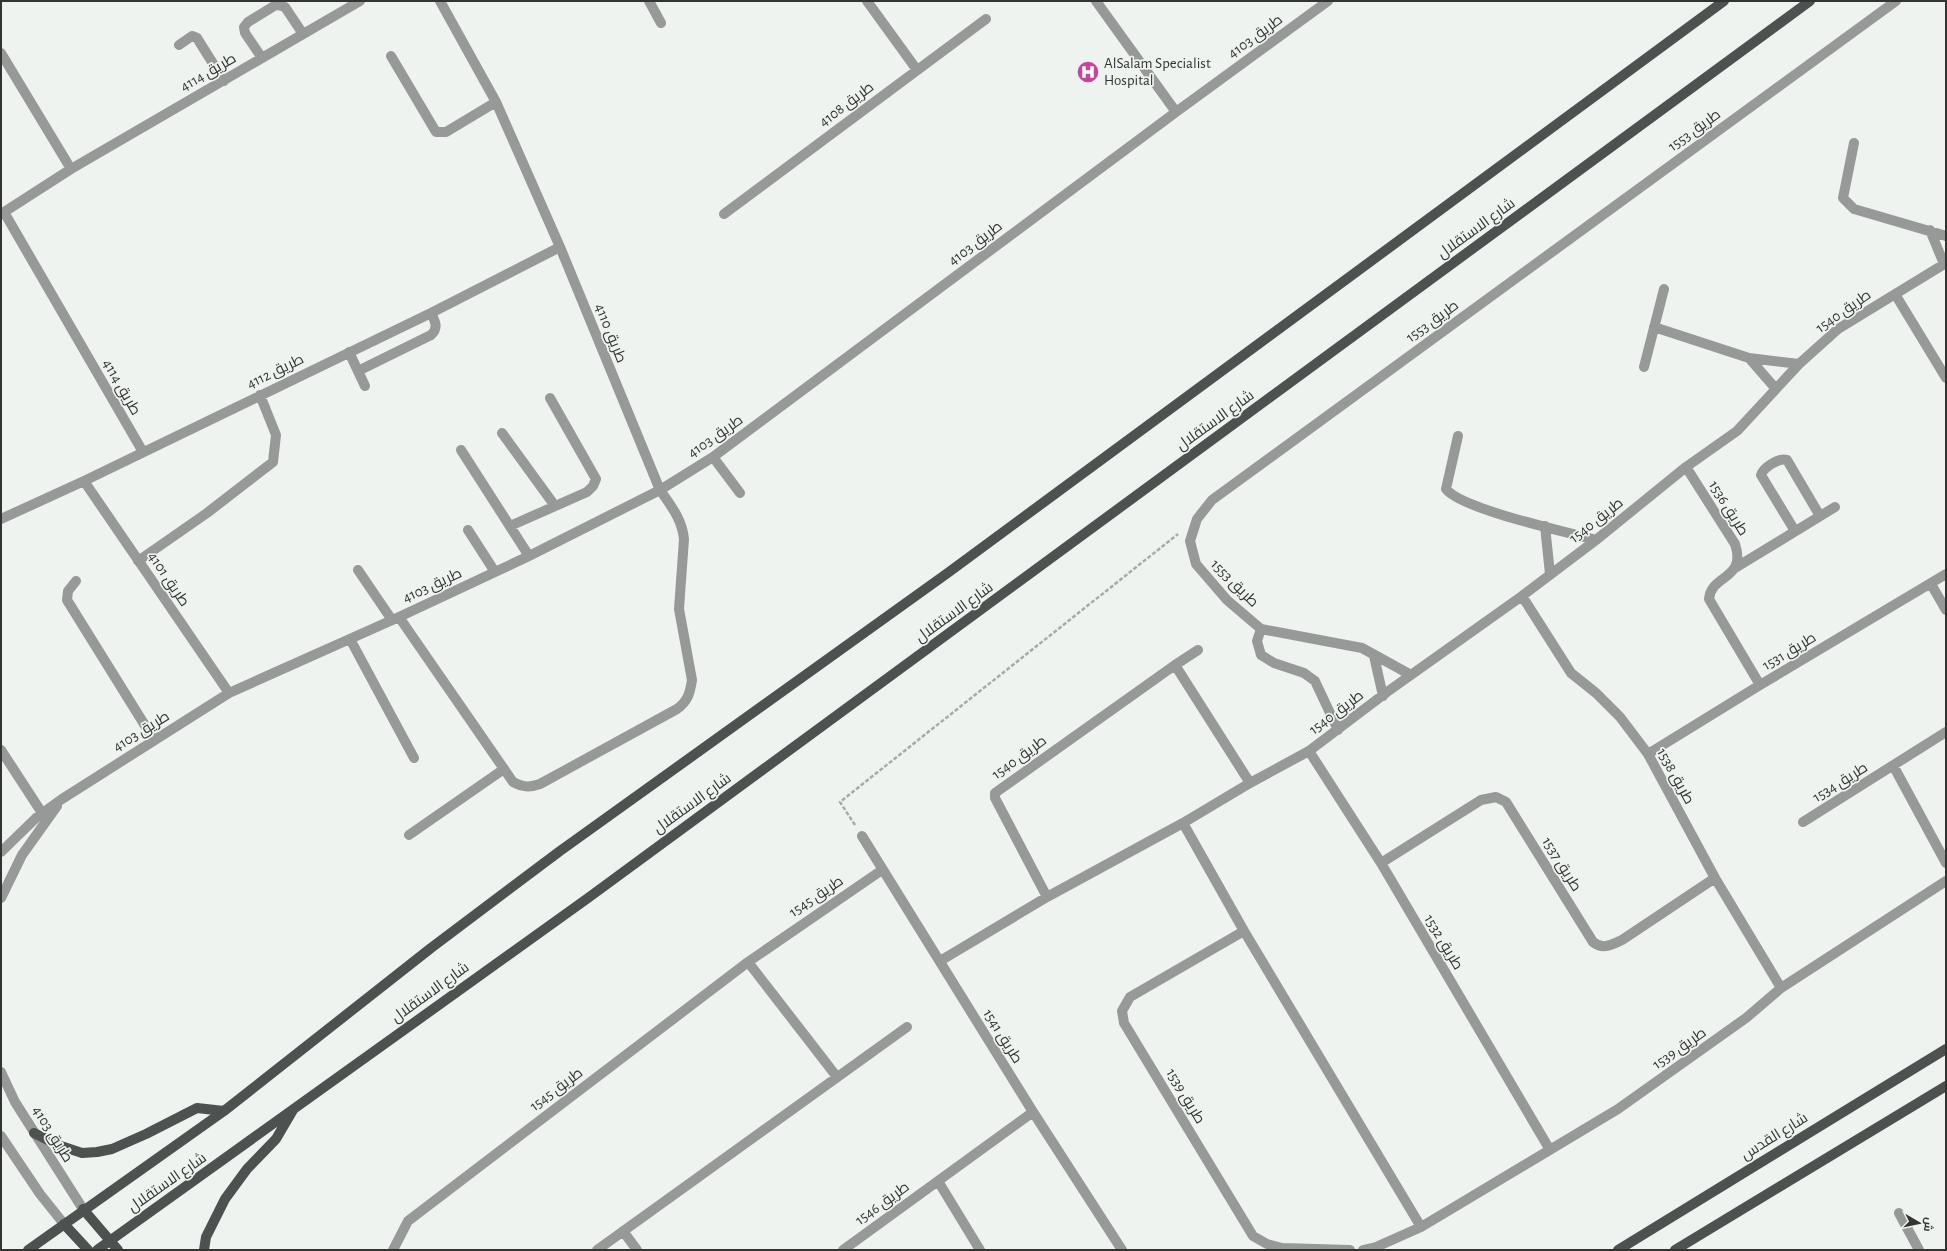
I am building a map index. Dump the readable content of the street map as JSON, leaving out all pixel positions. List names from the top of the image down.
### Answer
{
  "streets": {
    "main road": ["شارع الاستقلال", "شارع القدس"],
    "street": [
      "طريق 4103",
      "طريق 4114",
      "طريق 4108",
      "طريق 1553",
      "طريق 1540",
      "طريق 4110",
      "طريق 4112",
      "طريق 1536",
      "طريق 4101",
      "طريق 1531",
      "طريق 1538",
      "طريق 1534",
      "طريق 1537",
      "طريق 1545",
      "طريق 1532",
      "طريق 1541",
      "طريق 1539",
      "طريق 1546"
    ]
  },
  "crossings": [
    ["طريق 4103", "شارع الاستقلال"],
    ["طريق 4103", "طريق 4110"],
    ["طريق 4103", "طريق 4101"],
    ["طريق 4114", "طريق 4112"],
    ["طريق 1553", "طريق 1540"],
    ["طريق 1540", "طريق 1536"],
    ["طريق 1540", "طريق 1538"],
    ["طريق 1540", "طريق 1532"],
    ["طريق 1540", "طريق 1541"],
    ["طريق 4110", "طريق 4112"],
    ["طريق 4112", "طريق 4101"],
    ["طريق 1531", "طريق 1538"],
    ["طريق 1538", "طريق 1537"],
    ["طريق 1538", "طريق 1539"],
    ["طريق 1537", "طريق 1532"],
    ["طريق 1545", "طريق 1541"],
    ["طريق 1532", "طريق 1539"],
    ["طريق 1541", "طريق 1546"]
  ],
  "places": {
    "hospital": ["AlSalam Specialist Hospital"]
  },
  "north": "right"
}
